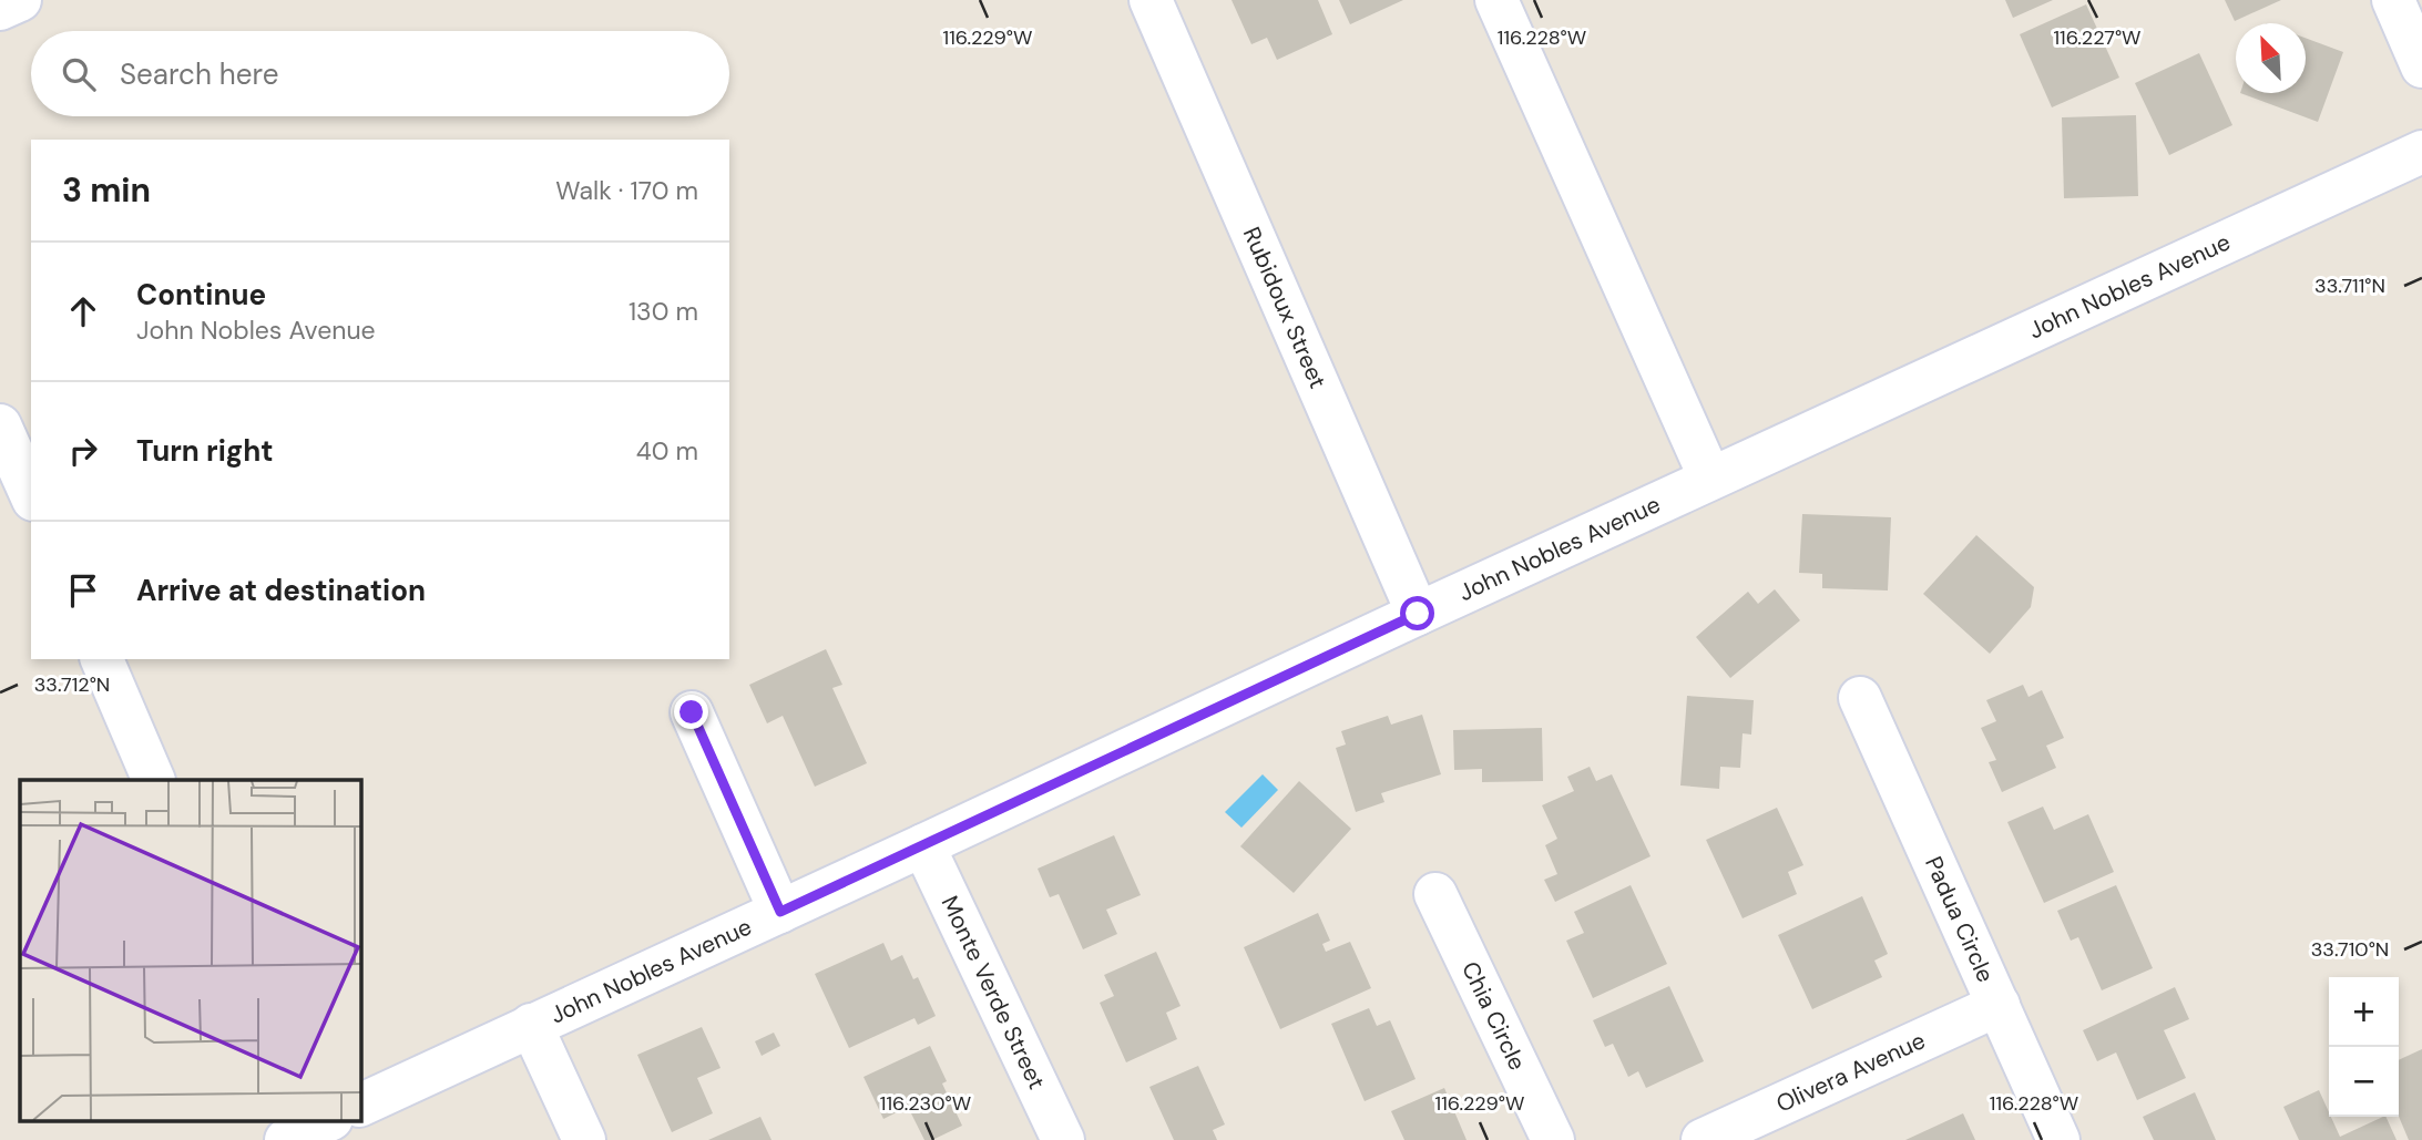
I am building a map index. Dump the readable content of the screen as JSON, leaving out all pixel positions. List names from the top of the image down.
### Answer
{
  "streets": {
    "street": [
      "John Nobles Avenue",
      "Rubidoux Street",
      "Padua Circle",
      "Monte Verde Street",
      "Chia Circle",
      "Olivera Avenue"
    ]
  },
  "crossings": [
    ["John Nobles Avenue", "Rubidoux Street"],
    ["John Nobles Avenue", "Monte Verde Street"],
    ["Padua Circle", "Olivera Avenue"]
  ],
  "north": "top left",
  "page": {
    "search": "Search here",
    "heading": ["3 min", "Walk · 170 m"],
    "list": [
      ["Continue", "John Nobles Avenue", "130 m"],
      ["Turn right", "40 m"],
      "Arrive at destination"
    ],
    "map_buttons": ["+", "−"]
  },
  "coordinates": [
    "116.229°W",
    "116.228°W",
    "116.227°W",
    "33.711°N",
    "33.712°N",
    "33.710°N",
    "116.230°W"
  ]
}
